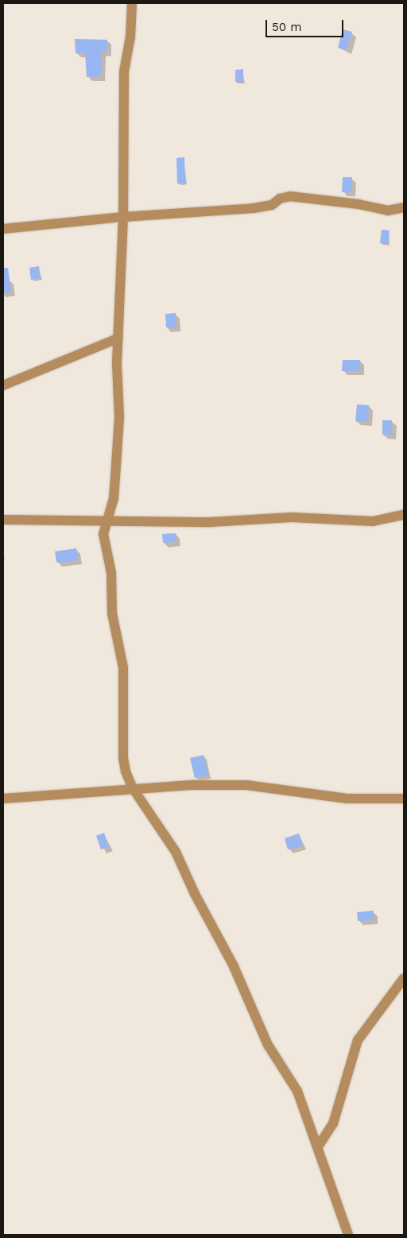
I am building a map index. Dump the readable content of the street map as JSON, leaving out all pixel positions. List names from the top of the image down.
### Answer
{
  "scale_bar": "50 m"
}
